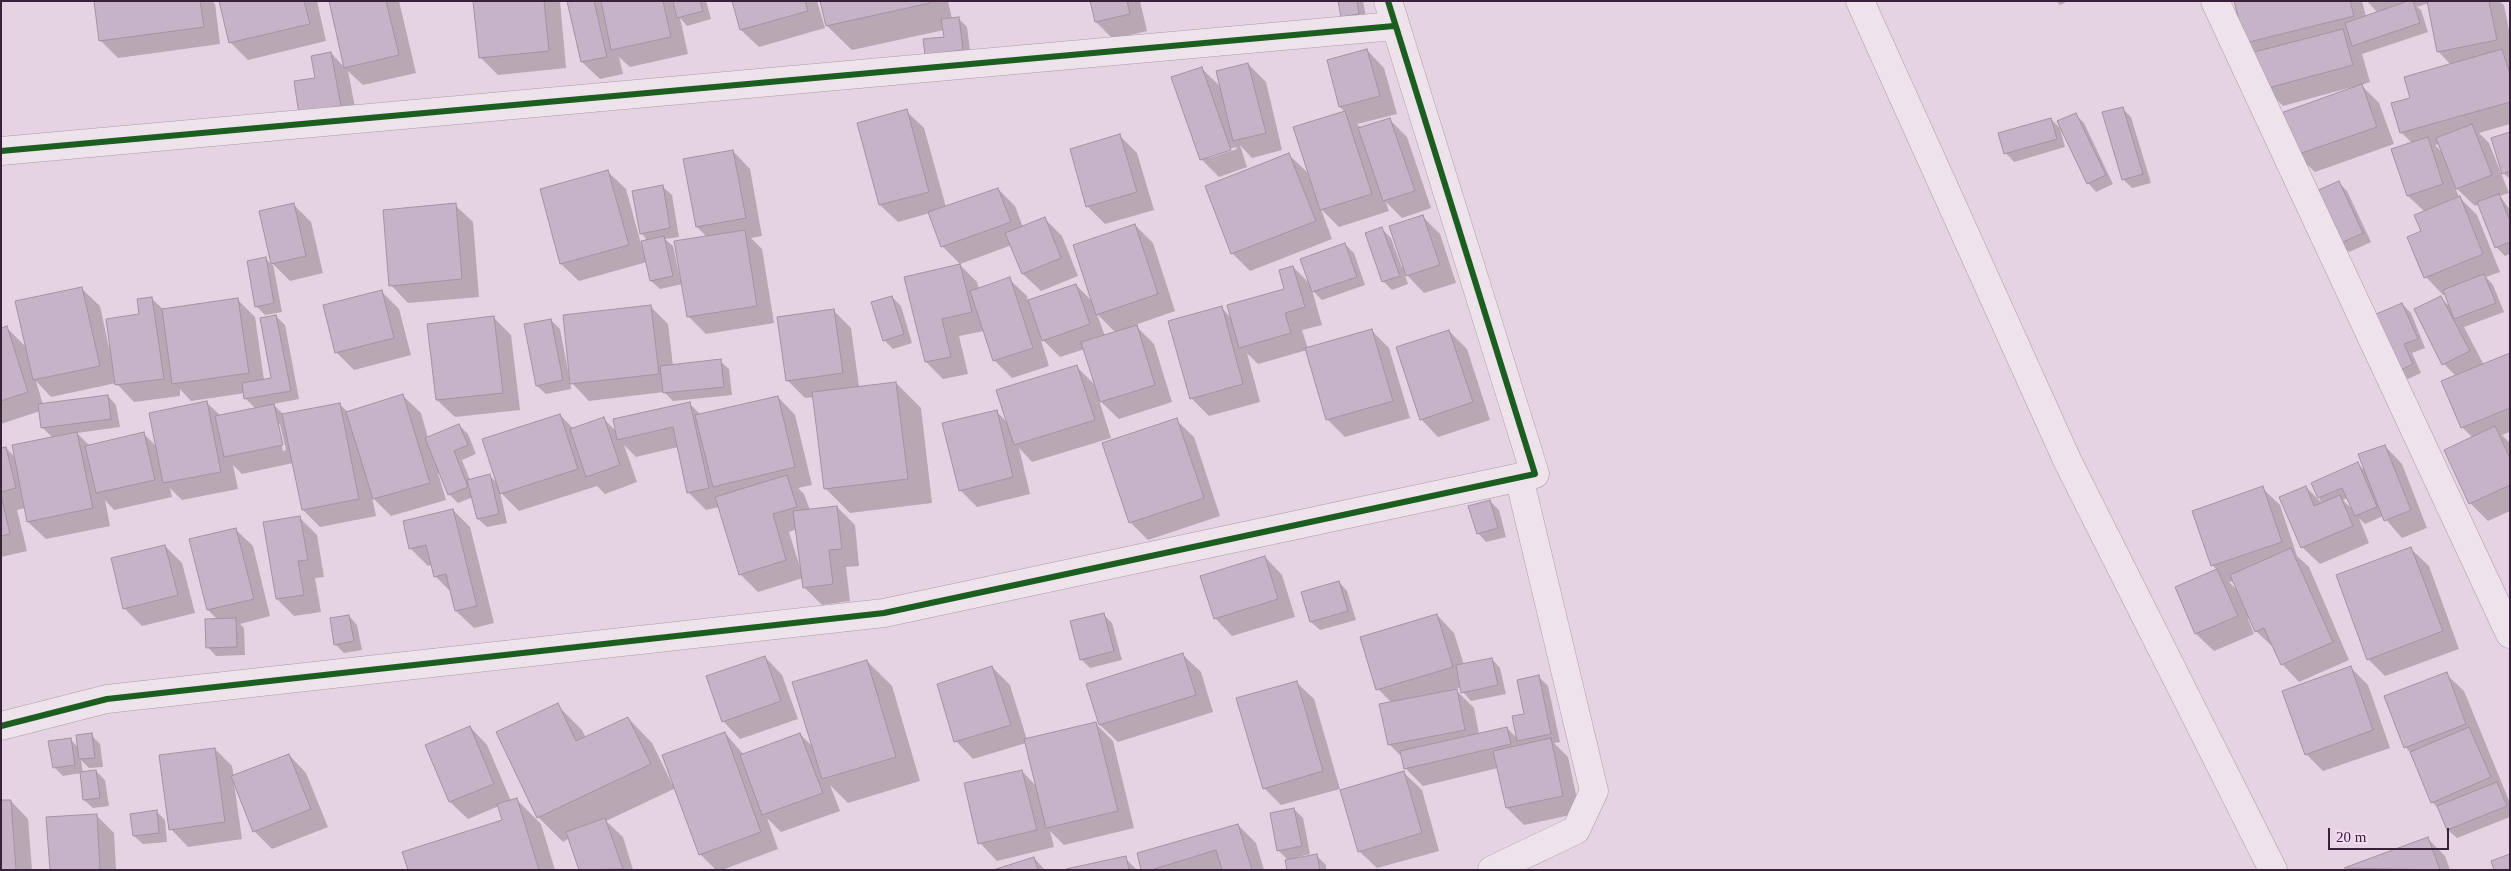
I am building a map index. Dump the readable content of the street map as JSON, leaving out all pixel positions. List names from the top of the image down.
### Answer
{
  "scale_bar": "20 m"
}
